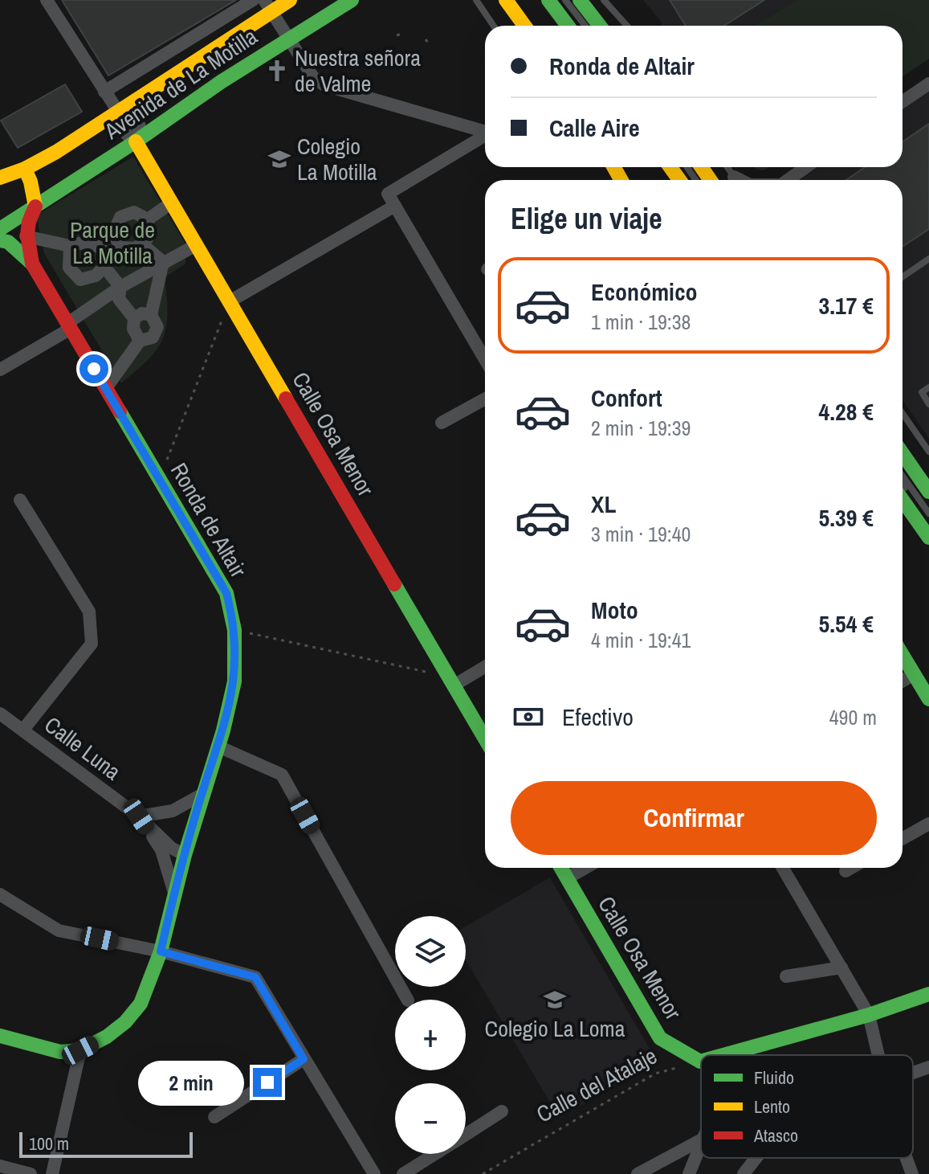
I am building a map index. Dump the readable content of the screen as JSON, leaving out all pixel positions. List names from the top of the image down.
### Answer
{
  "streets": {
    "street": [
      "Avenida de La Motilla",
      "Calle Osa Menor",
      "Ronda de Altair",
      "Calle Luna"
    ],
    "path": ["Calle del Atalaje"]
  },
  "crossings": [
    ["Avenida de La Motilla", "Calle Osa Menor"],
    ["Calle Osa Menor", "Calle del Atalaje"],
    ["Ronda de Altair", "Calle Luna"]
  ],
  "parks": ["Parque de La Motilla"],
  "places": {
    "church": ["Nuestra señora de Valme"],
    "school or university": ["Colegio La Motilla", "Colegio La Loma"]
  },
  "legend": ["Fluido", "Lento", "Atasco"],
  "scale_bar": "100 m",
  "page": {
    "banner": ["Ronda de Altair", "Calle Aire"],
    "heading": "Elige un viaje",
    "list": [
      {
        "name": "Económico",
        "note": "1 min · 19:38",
        "value": "3.17 €"
      },
      {
        "name": "Confort",
        "note": "2 min · 19:39",
        "value": "4.28 €"
      },
      {
        "name": "XL",
        "note": "3 min · 19:40",
        "value": "5.39 €"
      },
      {
        "name": "Moto",
        "note": "4 min · 19:41",
        "value": "5.54 €"
      }
    ],
    "pay": ["Efectivo", "490 m"],
    "buttons": "Confirmar",
    "map_buttons": ["+", "−"],
    "bubble": "2 min",
    "scale": "100 m"
  }
}
